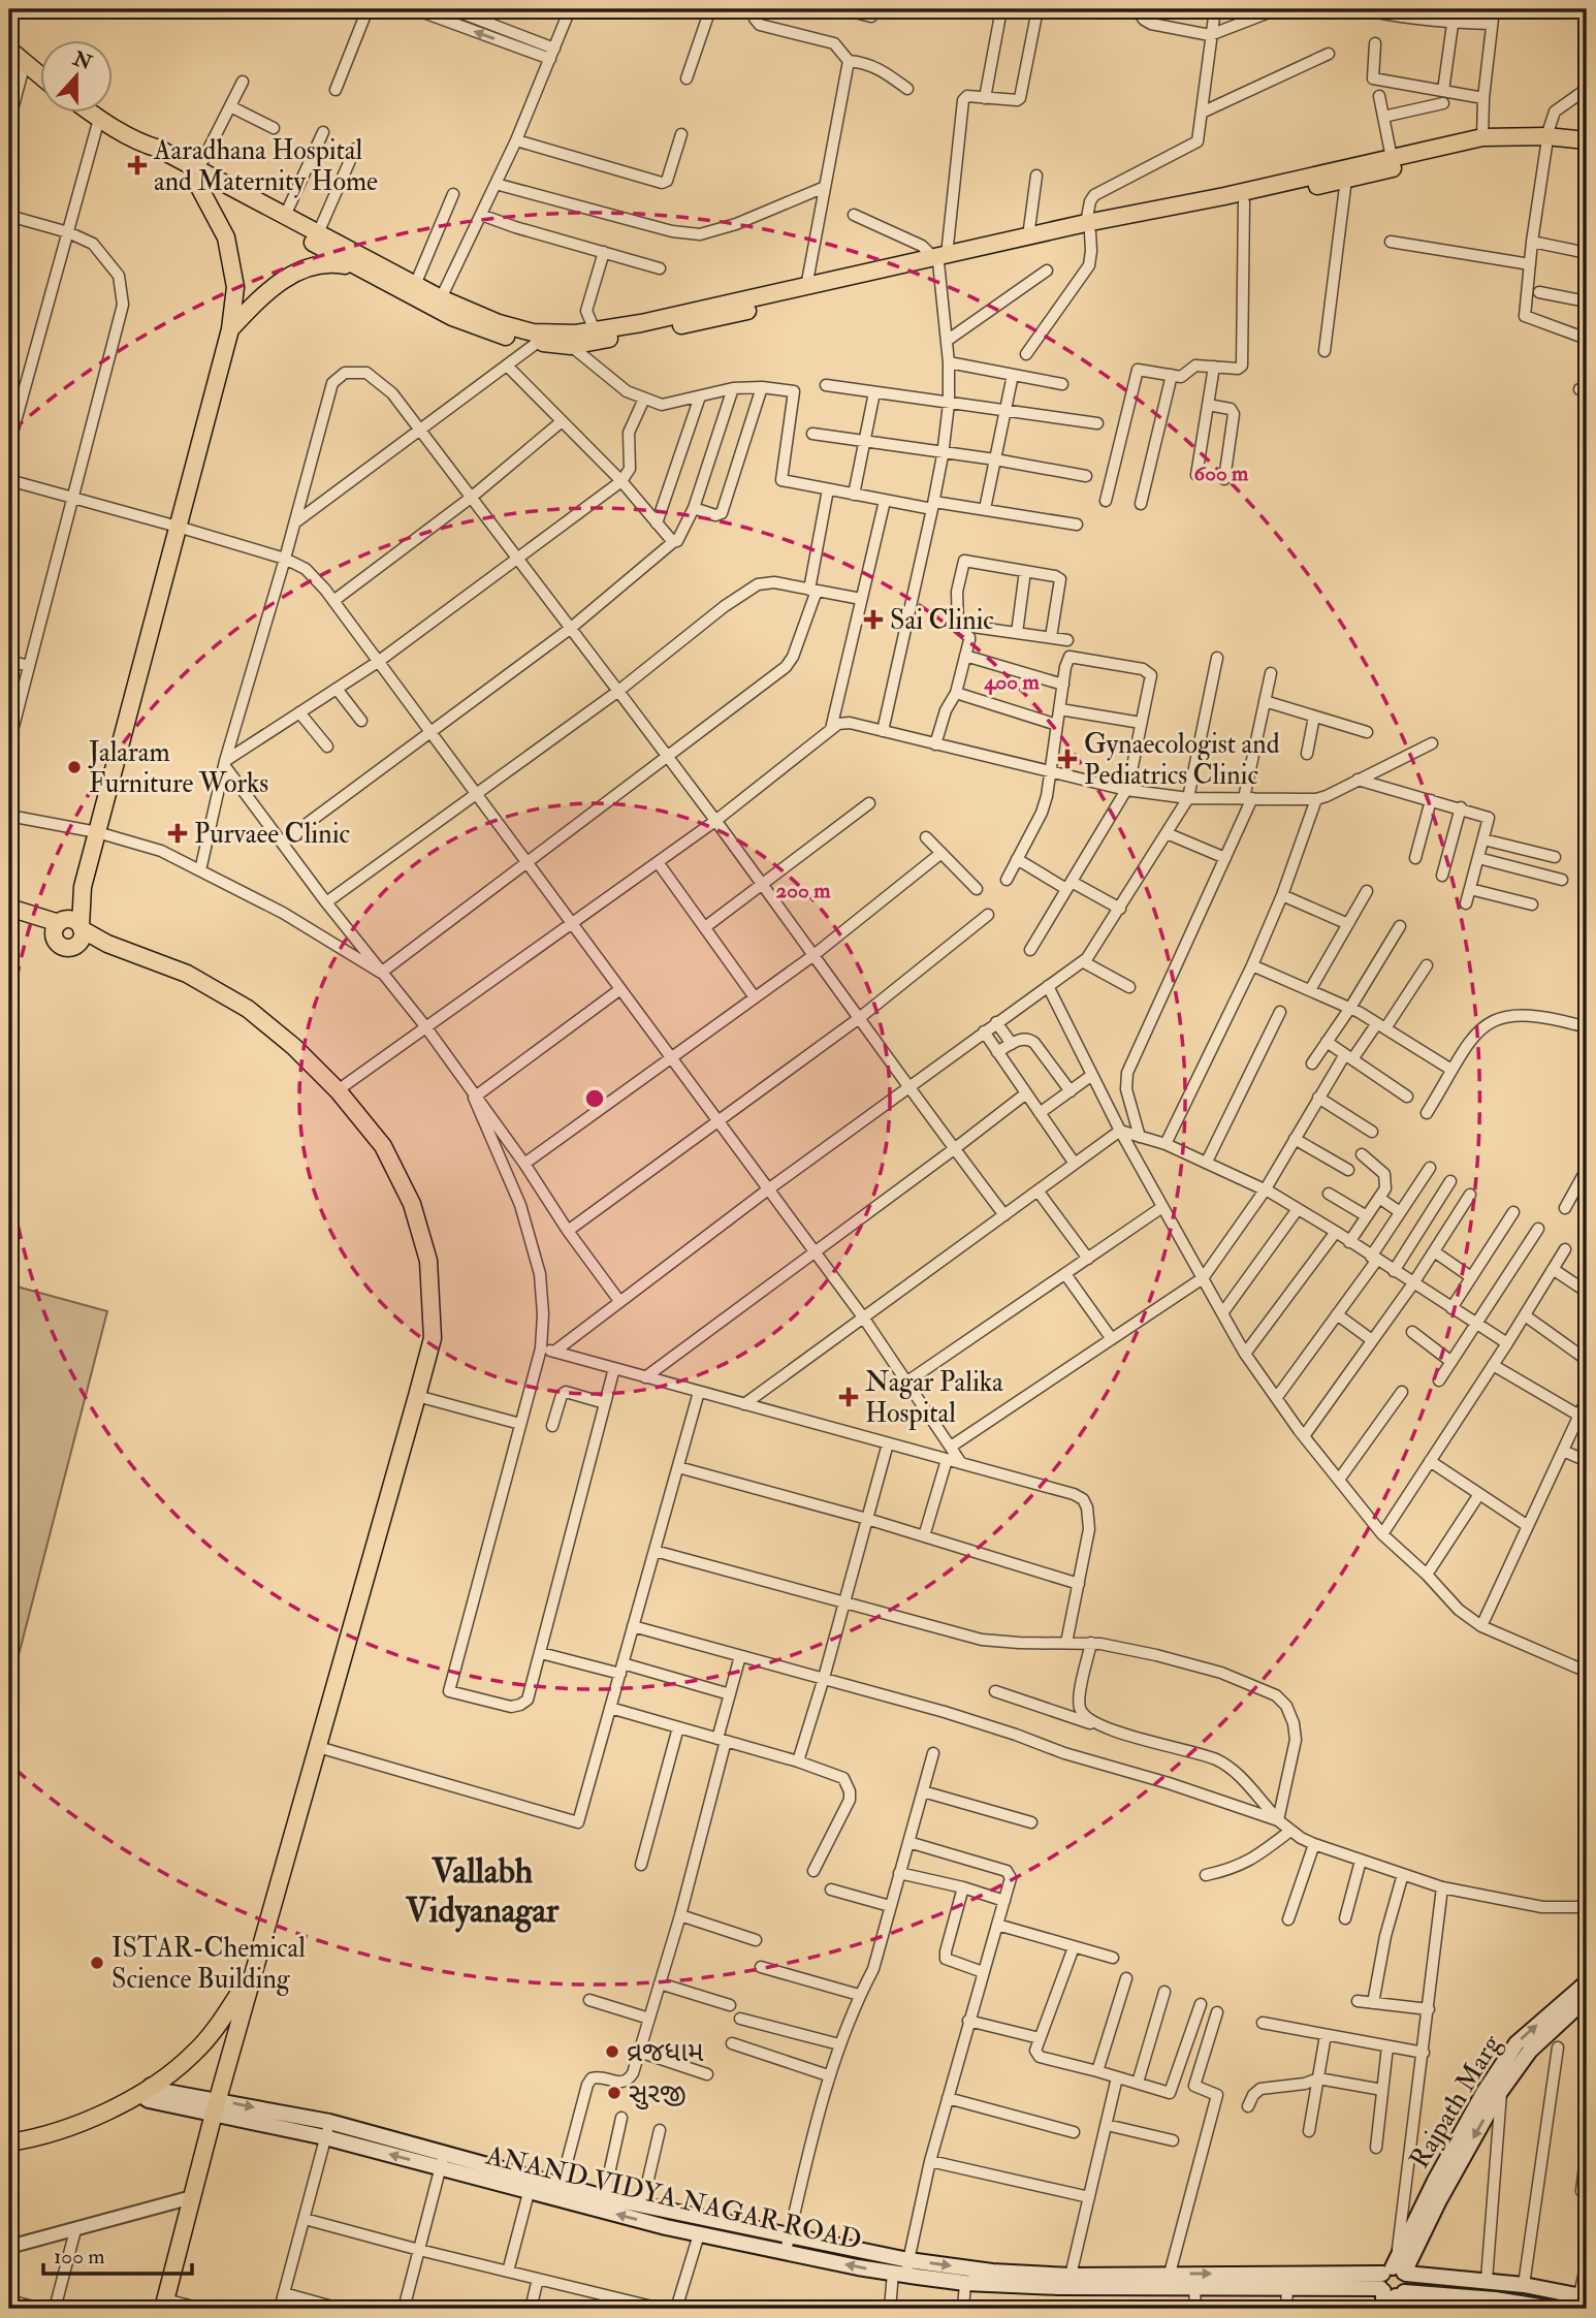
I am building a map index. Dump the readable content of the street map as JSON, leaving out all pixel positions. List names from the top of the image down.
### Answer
{
  "streets": {
    "main road": ["Rajpath Marg", "ANAND VIDYA NAGAR ROAD"]
  },
  "crossings": [
    ["Rajpath Marg", "ANAND VIDYA NAGAR ROAD"]
  ],
  "districts": ["Vallabh Vidyanagar"],
  "places": {
    "health": [
      "Aaradhana Hospital and Maternity Home",
      "Sai Clinic",
      "Gynaecologist and Pediatrics Clinic",
      "Purvaee Clinic",
      "Nagar Palika Hospital"
    ],
    "other": [
      "Jalaram Furniture Works",
      "ISTAR-Chemical Science Building",
      "વ્રજધામ",
      "સુરજી"
    ]
  },
  "scale_bar": "100 m",
  "north": "top",
  "rings": ["600 m", "400 m", "200 m"]
}
